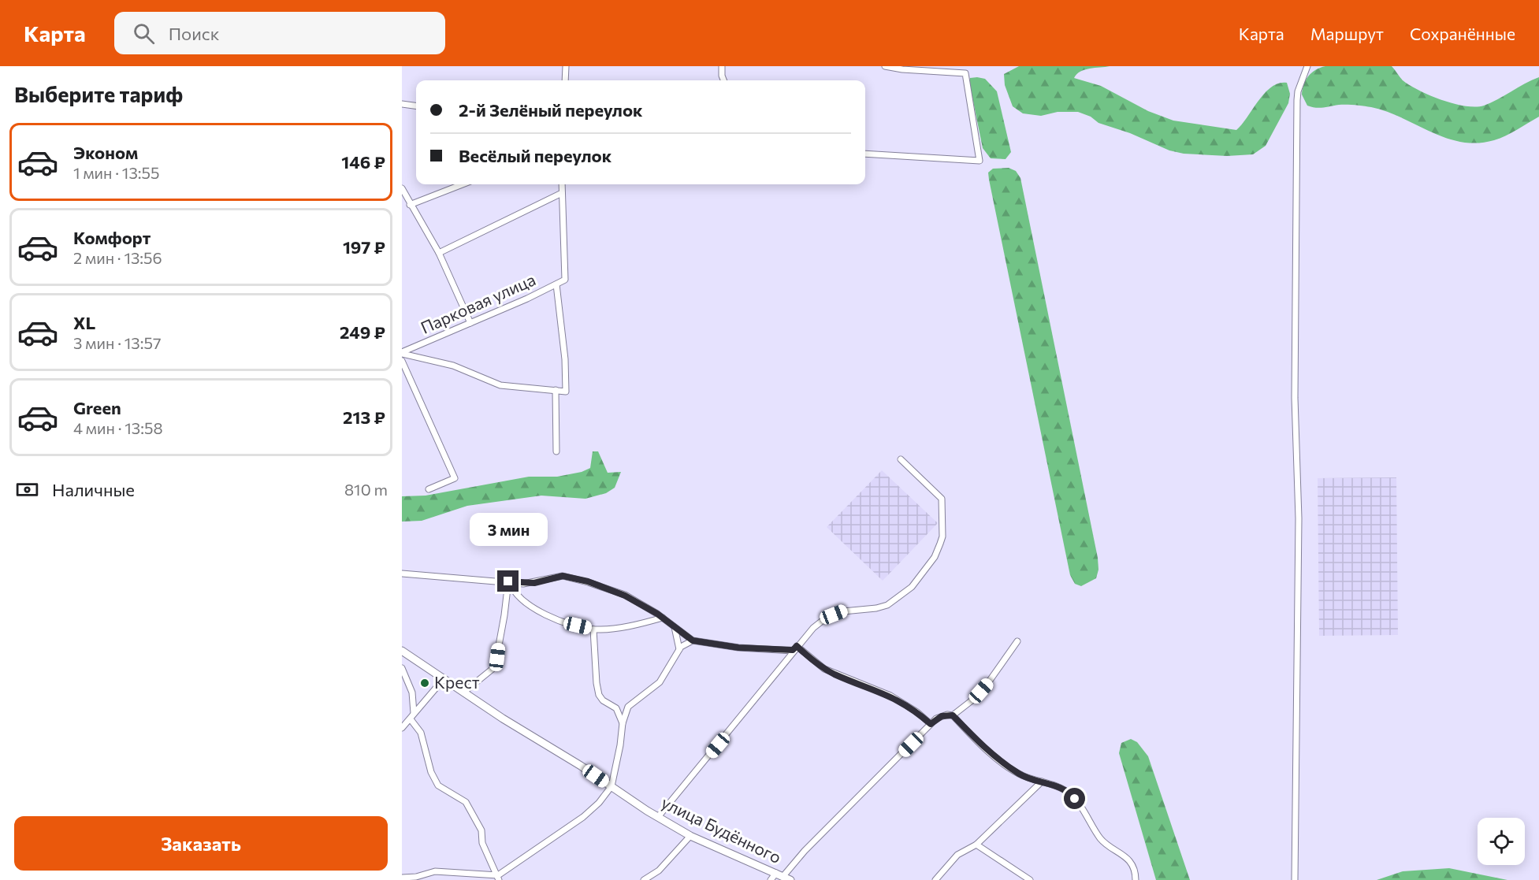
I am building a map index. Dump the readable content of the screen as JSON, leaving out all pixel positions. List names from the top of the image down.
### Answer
{
  "streets": {
    "main road": ["улица Будённого"],
    "street": ["Парковая улица"]
  },
  "places": ["Крест"],
  "page": {
    "header": "Карта",
    "search": "Поиск",
    "nav": ["Карта", "Маршрут", "Сохранённые"],
    "heading": "Выберите тариф",
    "banner": ["2-й Зелёный переулок", "Весёлый переулок"],
    "list": [
      {
        "name": "Эконом",
        "note": "1 мин · 13:55",
        "value": "146 ₽"
      },
      {
        "name": "Комфорт",
        "note": "2 мин · 13:56",
        "value": "197 ₽"
      },
      {
        "name": "XL",
        "note": "3 мин · 13:57",
        "value": "249 ₽"
      },
      {
        "name": "Green",
        "note": "4 мин · 13:58",
        "value": "213 ₽"
      }
    ],
    "pay": ["Наличные", "810 m"],
    "bubble": "3 мин",
    "buttons": "Заказать"
  }
}
